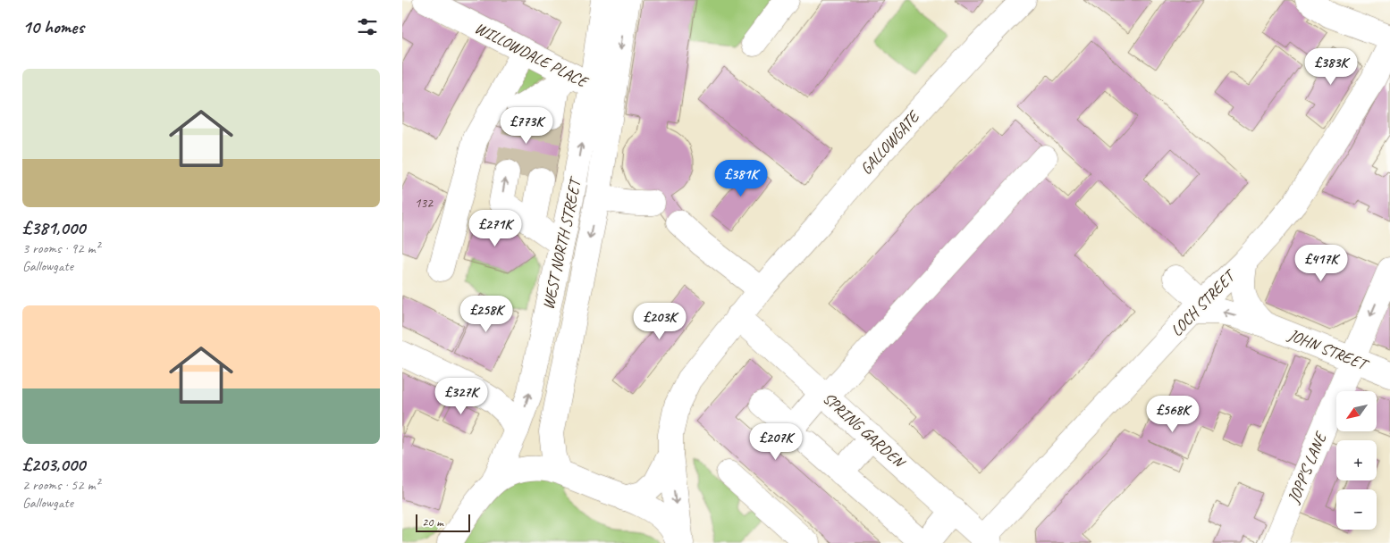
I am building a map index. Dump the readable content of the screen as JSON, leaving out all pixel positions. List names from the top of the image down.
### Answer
{
  "streets": {
    "street": [
      "WILLOWDALE PLACE",
      "GALLOWGATE",
      "WEST NORTH STREET",
      "LOCH STREET",
      "JOHN STREET",
      "SPRING GARDEN",
      "JOPP'S LANE"
    ]
  },
  "crossings": [
    ["WILLOWDALE PLACE", "WEST NORTH STREET"],
    ["GALLOWGATE", "SPRING GARDEN"],
    ["LOCH STREET", "JOHN STREET"],
    ["LOCH STREET", "SPRING GARDEN"],
    ["JOHN STREET", "JOPP'S LANE"]
  ],
  "house_numbers": ["132"],
  "scale_bar": "20 m",
  "north": "bottom left",
  "page": {
    "heading": "10 homes",
    "price": [
      "£383K",
      "£773K",
      "£381K",
      "£271K",
      "£417K",
      "£258K",
      "£203K",
      "£327K",
      "£568K",
      "£207K"
    ],
    "list": [
      {
        "name": "£381,000",
        "note": "3 rooms · 92 m² · Gallowgate"
      },
      {
        "name": "£203,000",
        "note": "2 rooms · 52 m² · Gallowgate"
      }
    ],
    "map_buttons": ["+", "−"],
    "scale": "20 m"
  }
}
